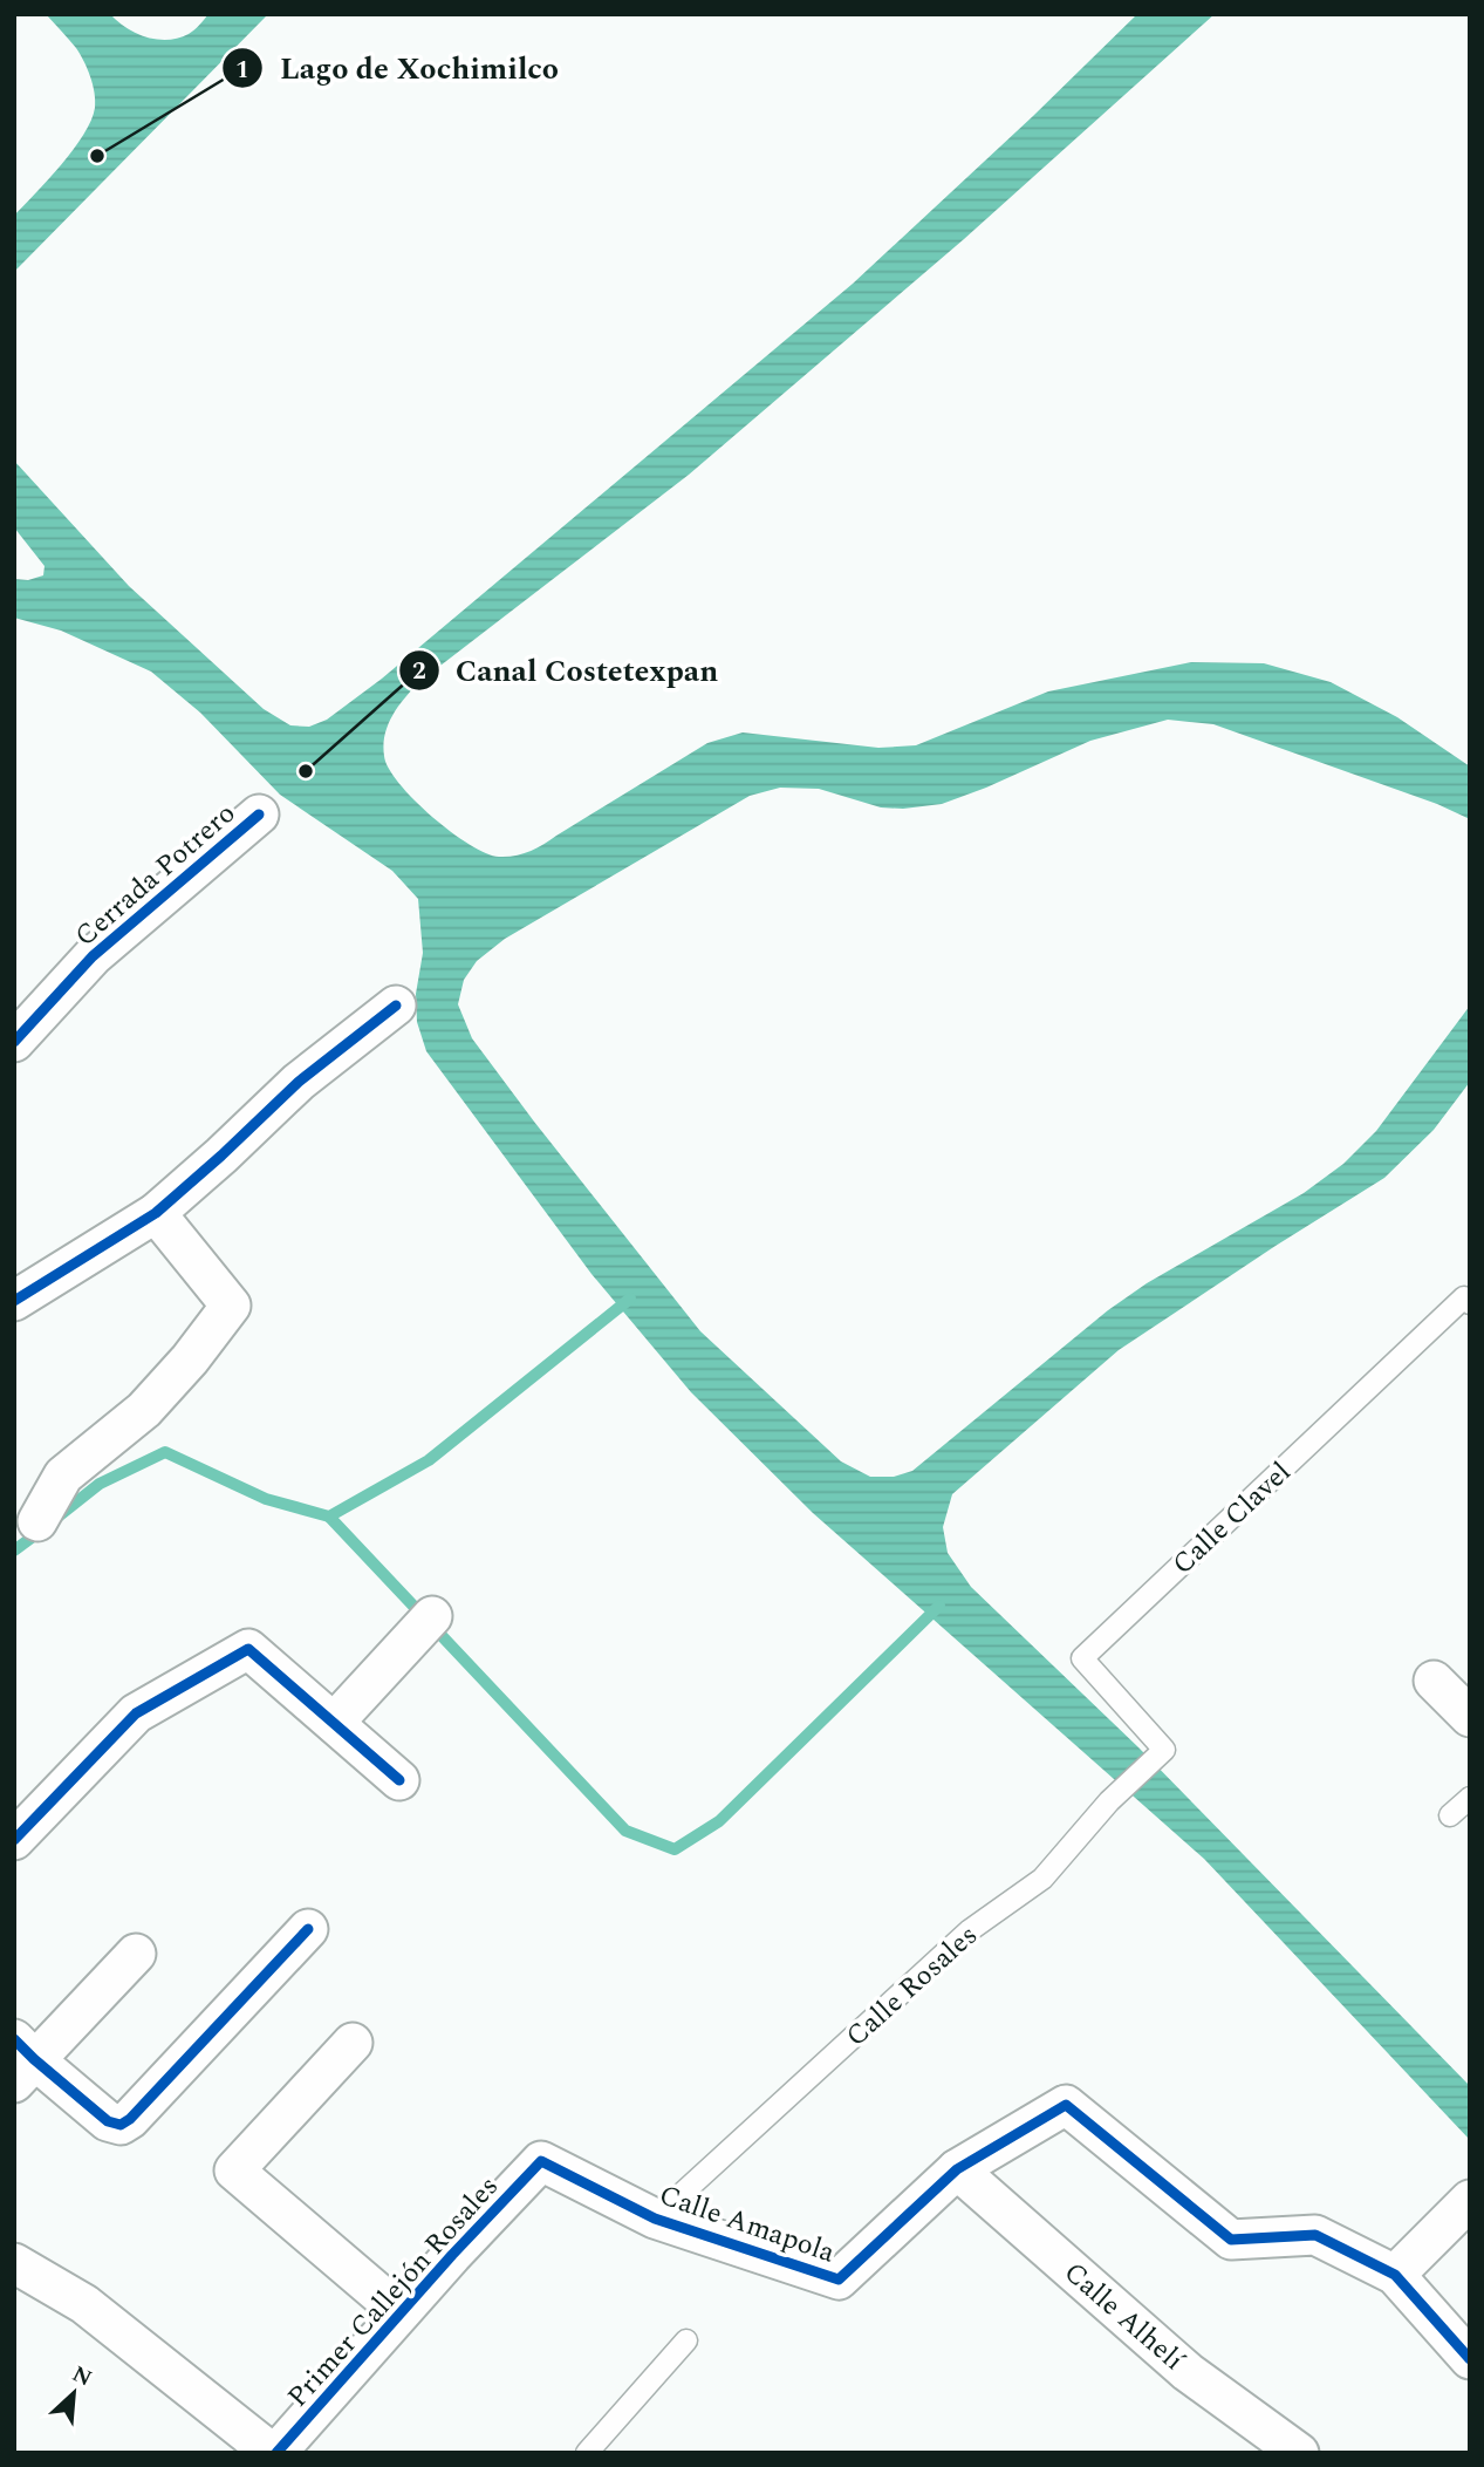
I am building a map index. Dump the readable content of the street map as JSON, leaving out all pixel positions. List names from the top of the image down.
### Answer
{
  "streets": {
    "street": [
      "Cerrada Potrero",
      "Calle Amapola",
      "Primer Callejón Rosales",
      "Calle Alhelí"
    ],
    "lane": ["Calle Clavel", "Calle Rosales"]
  },
  "crossings": [
    ["Calle Clavel", "Calle Rosales"],
    ["Calle Rosales", "Calle Amapola"],
    ["Calle Amapola", "Primer Callejón Rosales"],
    ["Calle Amapola", "Calle Alhelí"]
  ],
  "places": ["Lago de Xochimilco", "Canal Costetexpan"],
  "north": "top right"
}
